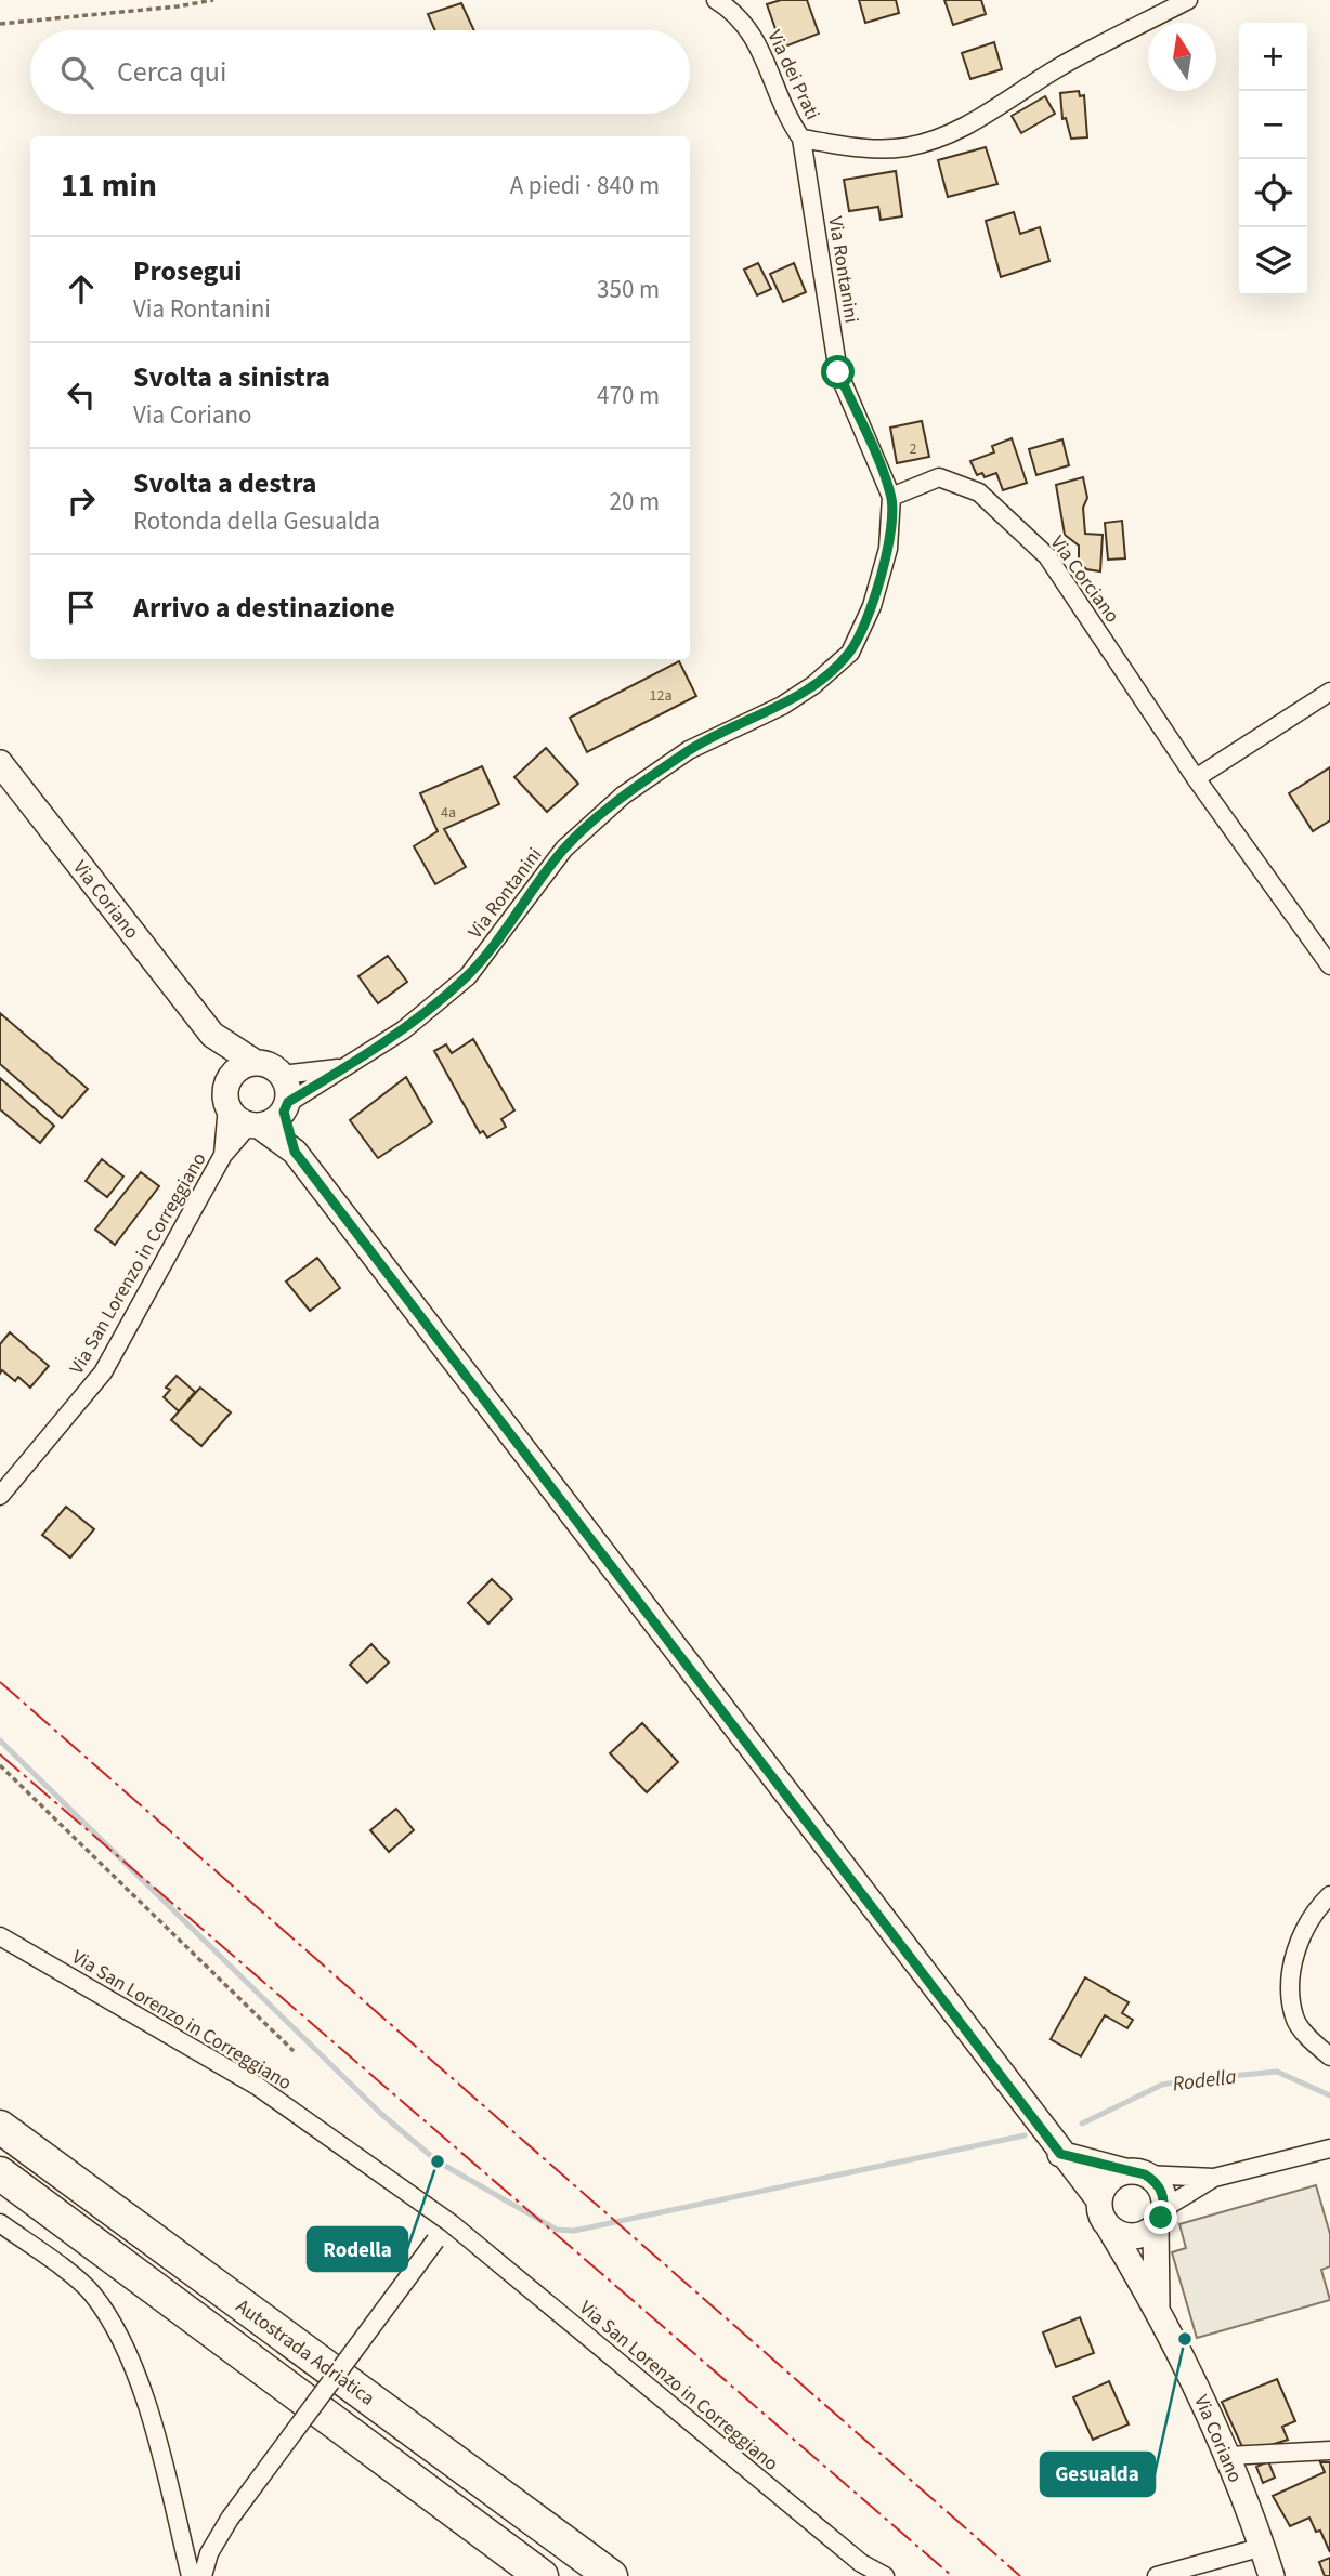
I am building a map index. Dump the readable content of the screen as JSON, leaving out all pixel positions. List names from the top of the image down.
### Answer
{
  "streets": {
    "highway": ["Autostrada Adriatica"],
    "main road": ["Via Coriano"],
    "street": [
      "Via dei Prati",
      "Via Rontanini",
      "Via Corciano",
      "Via San Lorenzo in Correggiano"
    ]
  },
  "crossings": [
    ["Via dei Prati", "Via Rontanini"],
    ["Via Rontanini", "Via Corciano"],
    ["Via Rontanini", "Via Coriano"],
    ["Via Rontanini", "Via San Lorenzo in Correggiano"],
    ["Via Coriano", "Via San Lorenzo in Correggiano"]
  ],
  "water": ["Rodella"],
  "places": ["Rodella", "Gesualda"],
  "house_numbers": ["2", "12a", "4a"],
  "north": "top",
  "page": {
    "map_buttons": ["+", "−"],
    "search": "Cerca qui",
    "heading": ["11 min", "A piedi · 840 m"],
    "list": [
      ["Prosegui", "Via Rontanini", "350 m"],
      ["Svolta a sinistra", "Via Coriano", "470 m"],
      ["Svolta a destra", "Rotonda della Gesualda", "20 m"],
      "Arrivo a destinazione"
    ]
  }
}
